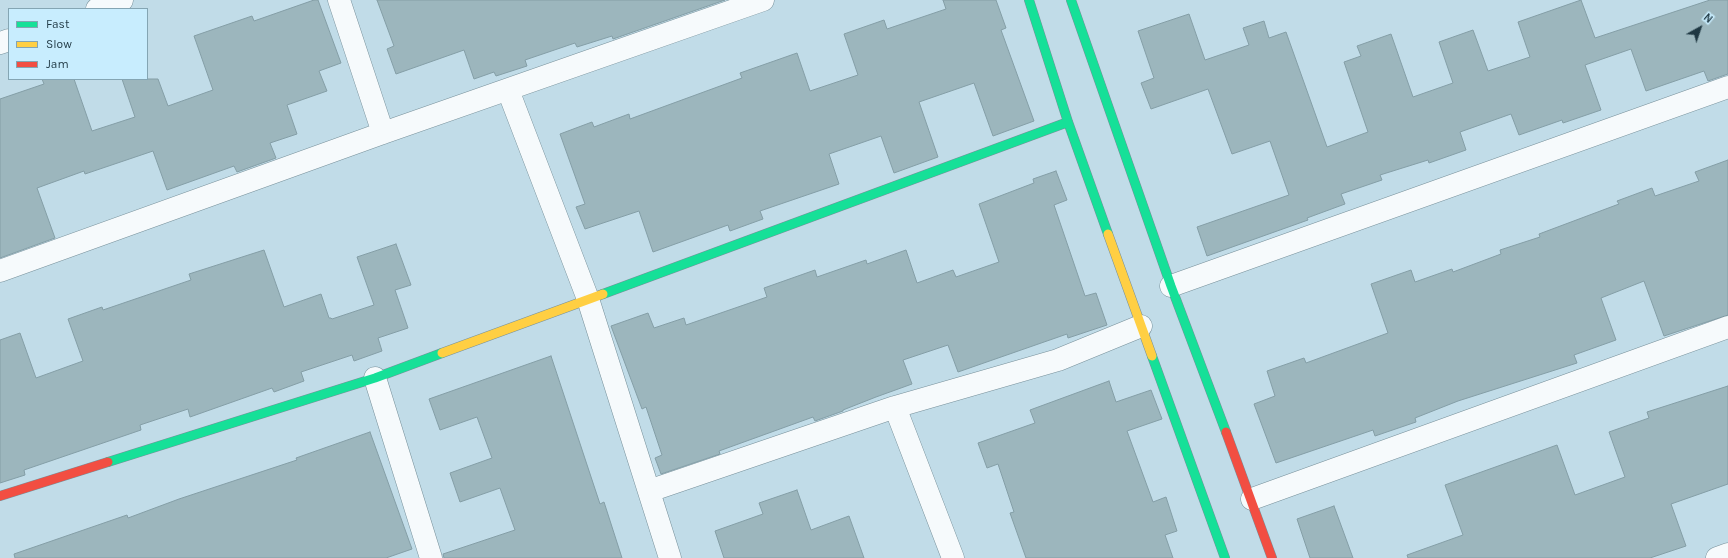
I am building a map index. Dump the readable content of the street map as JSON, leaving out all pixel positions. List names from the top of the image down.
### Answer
{
  "legend": ["Fast", "Slow", "Jam"],
  "north": "top right"
}
